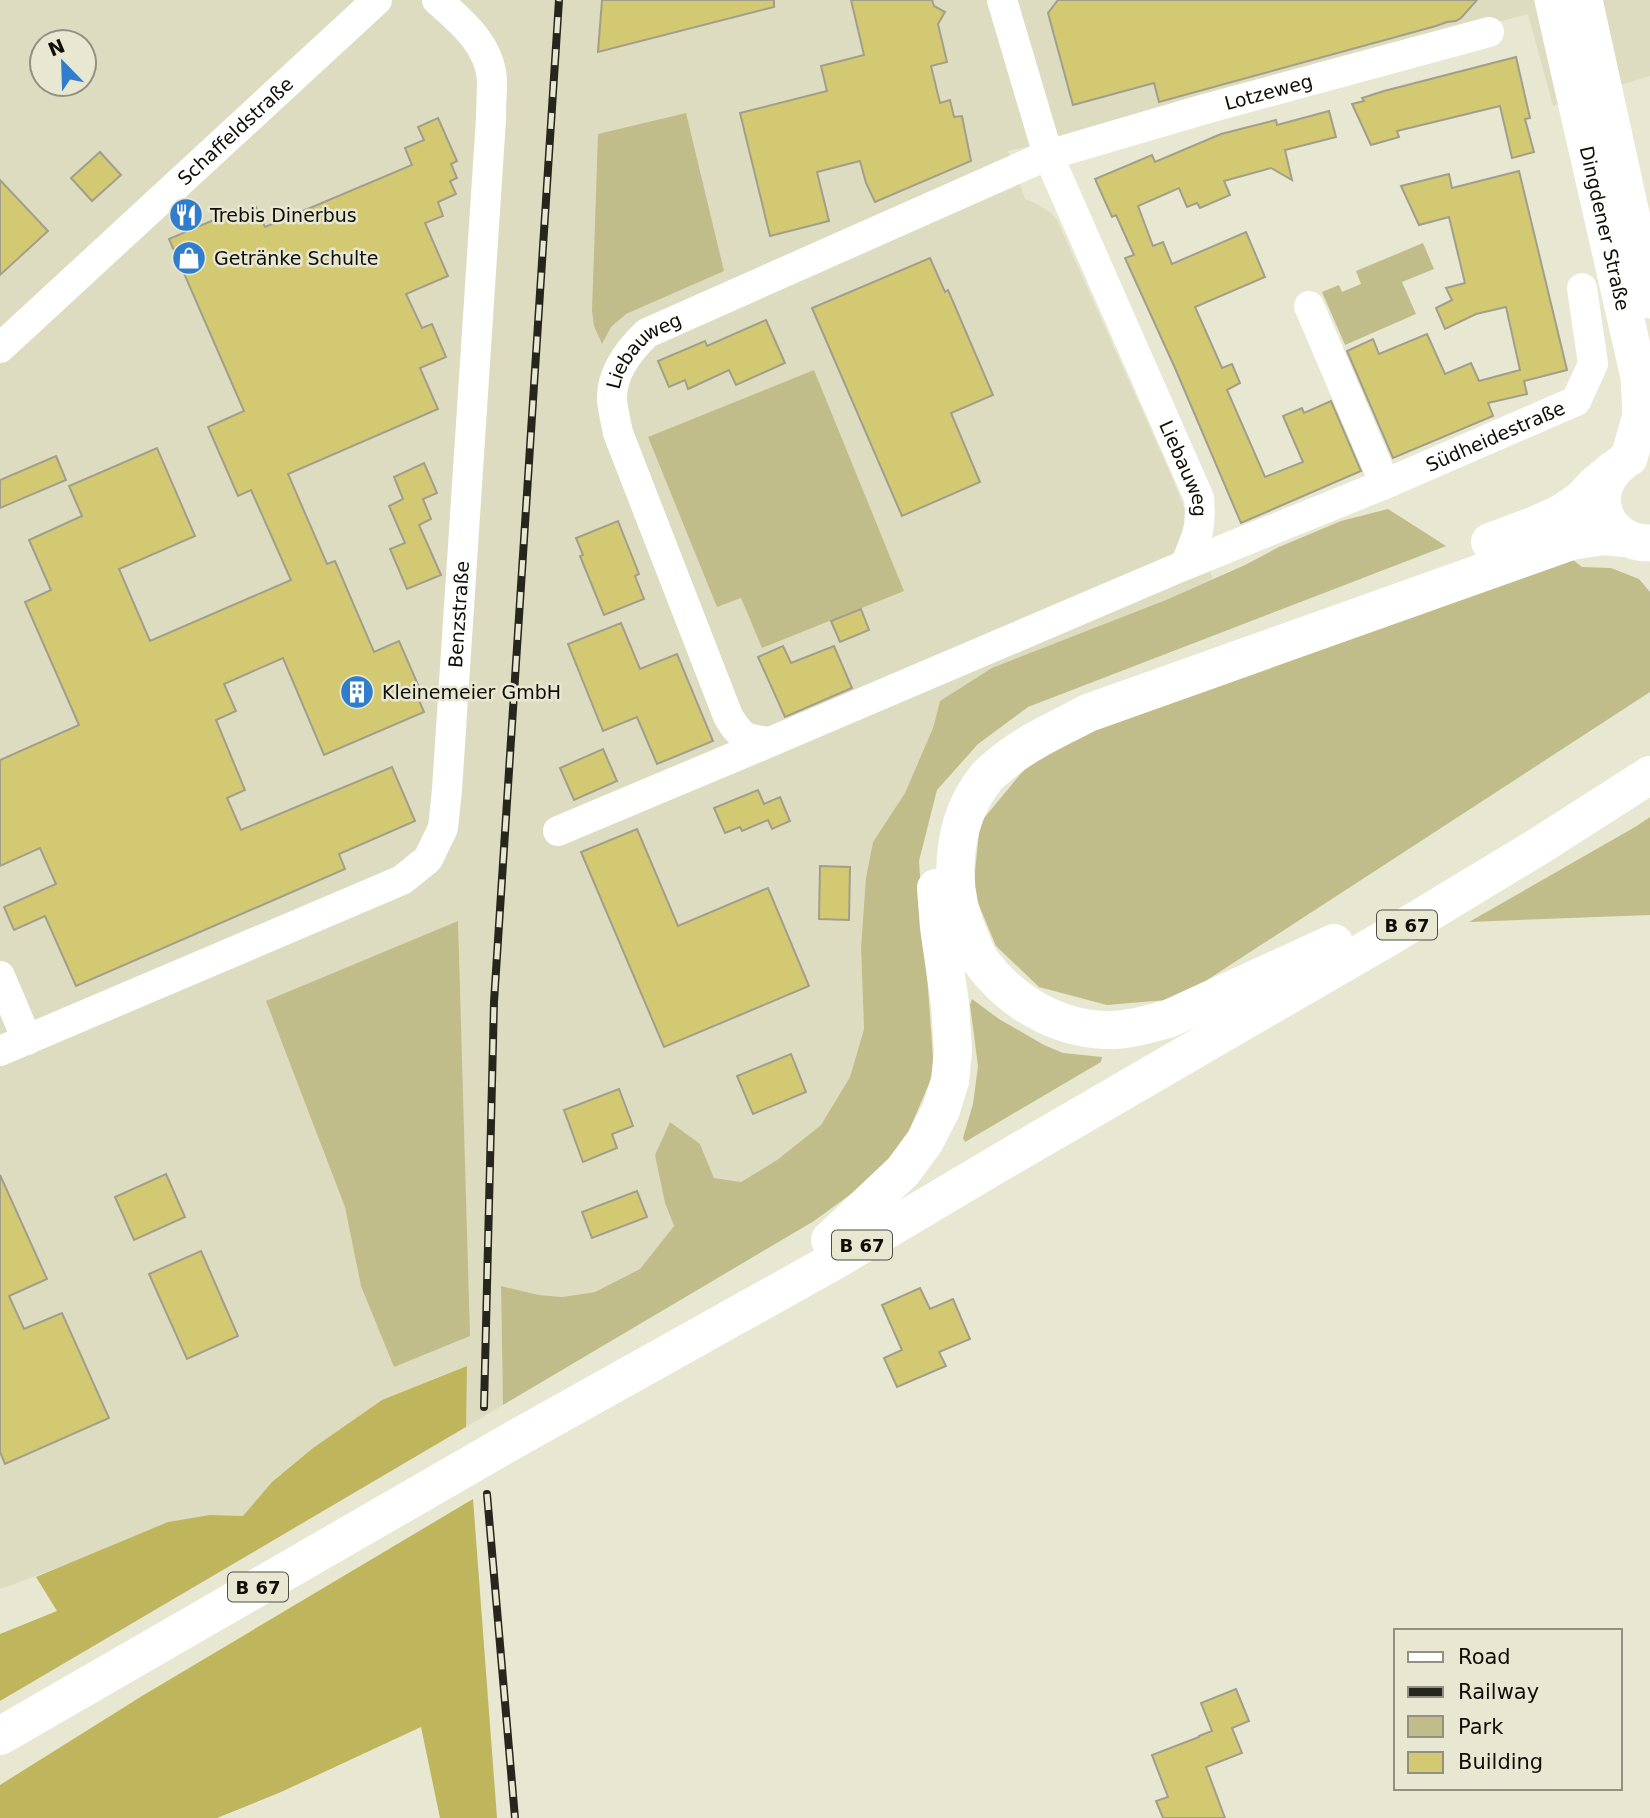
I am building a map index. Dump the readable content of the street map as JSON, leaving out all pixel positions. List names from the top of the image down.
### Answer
{
  "streets": {
    "highway": ["B 67"],
    "main road": ["Dingdener Straße"],
    "street": [
      "Lotzeweg",
      "Schaffeldstraße",
      "Liebauweg",
      "Südheidestraße",
      "Benzstraße"
    ]
  },
  "crossings": [
    ["Lotzeweg", "Liebauweg"],
    ["Liebauweg", "Südheidestraße"]
  ],
  "places": {
    "restaurant": ["Trebis Dinerbus"],
    "shop": ["Getränke Schulte"],
    "building": ["Kleinemeier GmbH"]
  },
  "legend": [
    "Road",
    "Railway",
    "Park",
    "Building"
  ],
  "north": "top left"
}
